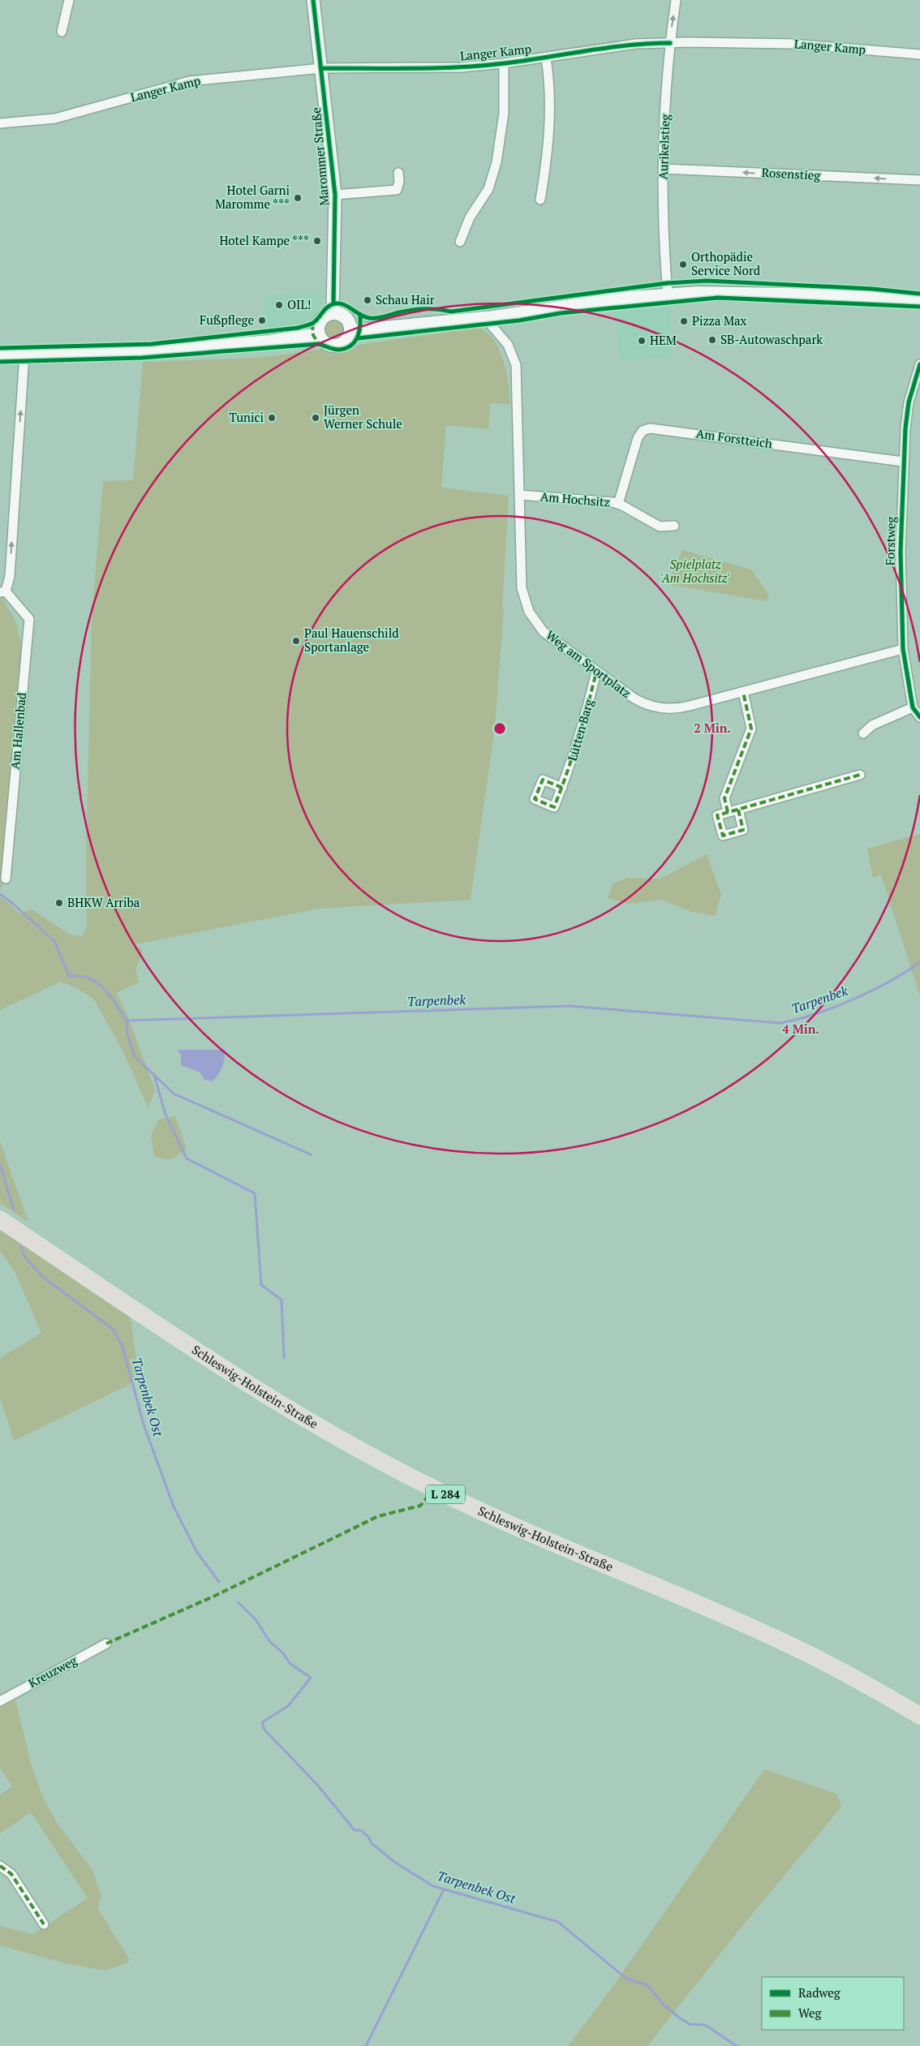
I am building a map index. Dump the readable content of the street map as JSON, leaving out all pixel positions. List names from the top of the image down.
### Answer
{
  "streets": {
    "main road": ["Schleswig-Holstein-Straße", "L 284"],
    "street": [
      "Langer Kamp",
      "Aurikelstieg",
      "Marommer Straße",
      "Rosenstieg",
      "Am Forstteich",
      "Am Hochsitz",
      "Forstweg",
      "Weg am Sportplatz",
      "Lütten Barg",
      "Am Hallenbad",
      "Kreuzweg"
    ]
  },
  "crossings": [
    ["Langer Kamp", "Aurikelstieg"],
    ["Langer Kamp", "Marommer Straße"],
    ["Aurikelstieg", "Rosenstieg"],
    ["Am Forstteich", "Am Hochsitz"],
    ["Am Forstteich", "Forstweg"],
    ["Am Hochsitz", "Weg am Sportplatz"],
    ["Forstweg", "Weg am Sportplatz"],
    ["Weg am Sportplatz", "Lütten Barg"]
  ],
  "one_way": ["Rosenstieg", "Am Hallenbad"],
  "water": ["Tarpenbek", "Tarpenbek Ost"],
  "parks": ["Spielplatz 'Am Hochsitz'"],
  "places": [
    "Hotel Garni Maromme ***",
    "Hotel Kampe ***",
    "Orthopädie Service Nord",
    "Schau Hair",
    "OIL!",
    "Fußpflege",
    "Pizza Max",
    "SB-Autowaschpark",
    "HEM",
    "Tunici",
    "Jürgen Werner Schule",
    "Paul Hauenschild Sportanlage",
    "BHKW Arriba"
  ],
  "legend": ["Radweg", "Weg"],
  "rings": ["2 Min.", "4 Min."]
}
